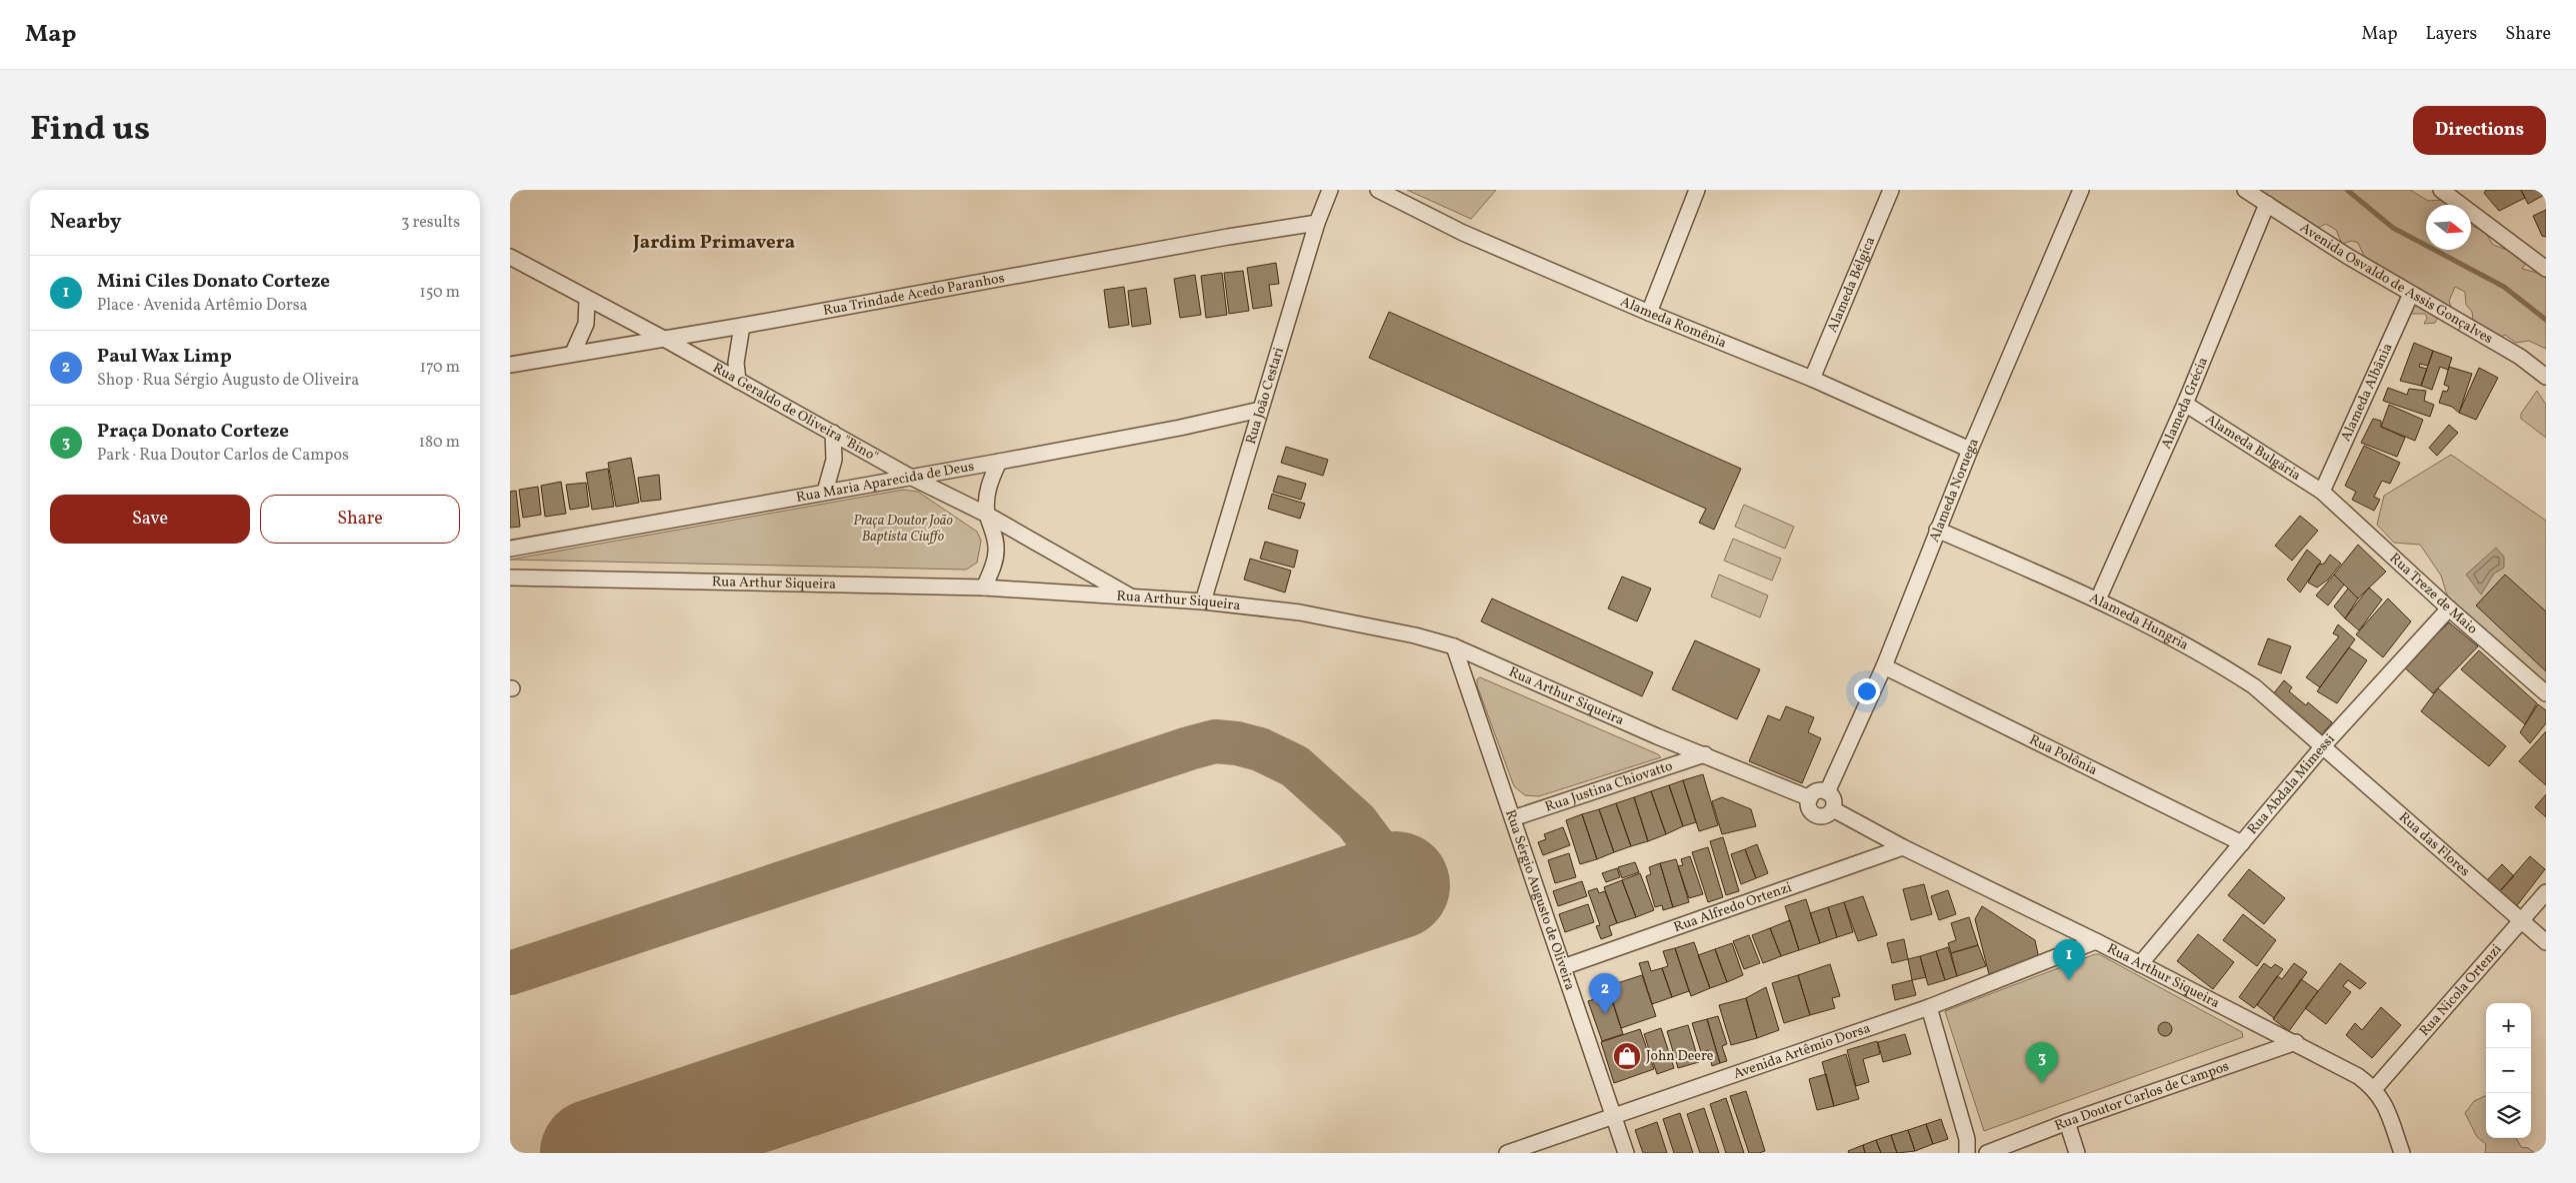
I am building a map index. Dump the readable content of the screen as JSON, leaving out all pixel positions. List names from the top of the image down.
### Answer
{
  "streets": {
    "street": [
      "Avenida Osvaldo de Assis Gonçalves",
      "Alameda Bélgica",
      "Rua Trindade Acedo Paranhos",
      "Alameda Romênia",
      "Alameda Albânia",
      "Rua João Cestari",
      "Alameda Grécia",
      "Rua Geraldo de Oliveira \"Bino\"",
      "Alameda Bulgária",
      "Rua Maria Aparecida de Deus",
      "Alameda Noruega",
      "Rua Arthur Siqueira",
      "Rua Treze de Maio",
      "Alameda Hungria",
      "Rua Polônia",
      "Rua Abdala Mimessi",
      "Rua Justina Chiovatto",
      "Rua das Flores",
      "Rua Sérgio Augusto de Oliveira",
      "Rua Alfredo Ortenzi",
      "Rua Nicola Ortenzi",
      "Avenida Artêmio Dorsa",
      "Rua Doutor Carlos de Campos"
    ]
  },
  "crossings": [
    ["Avenida Osvaldo de Assis Gonçalves", "Alameda Albânia"],
    ["Avenida Osvaldo de Assis Gonçalves", "Alameda Grécia"],
    ["Alameda Bélgica", "Alameda Romênia"],
    ["Rua Trindade Acedo Paranhos", "Rua João Cestari"],
    ["Rua Trindade Acedo Paranhos", "Rua Geraldo de Oliveira \"Bino\""],
    ["Alameda Romênia", "Alameda Noruega"],
    ["Alameda Albânia", "Alameda Bulgária"],
    ["Alameda Albânia", "Rua Treze de Maio"],
    ["Rua João Cestari", "Rua Maria Aparecida de Deus"],
    ["Rua João Cestari", "Rua Arthur Siqueira"],
    ["Alameda Grécia", "Alameda Bulgária"],
    ["Alameda Grécia", "Alameda Hungria"],
    ["Rua Geraldo de Oliveira \"Bino\"", "Rua Maria Aparecida de Deus"],
    ["Rua Geraldo de Oliveira \"Bino\"", "Rua Arthur Siqueira"],
    ["Alameda Bulgária", "Rua Treze de Maio"],
    ["Alameda Noruega", "Rua Arthur Siqueira"],
    ["Alameda Noruega", "Alameda Hungria"],
    ["Alameda Noruega", "Rua Polônia"],
    ["Rua Arthur Siqueira", "Rua Abdala Mimessi"],
    ["Rua Arthur Siqueira", "Rua Justina Chiovatto"],
    ["Rua Arthur Siqueira", "Rua Sérgio Augusto de Oliveira"],
    ["Rua Arthur Siqueira", "Rua Alfredo Ortenzi"],
    ["Rua Arthur Siqueira", "Rua Nicola Ortenzi"],
    ["Rua Arthur Siqueira", "Avenida Artêmio Dorsa"],
    ["Rua Arthur Siqueira", "Rua Doutor Carlos de Campos"],
    ["Rua Treze de Maio", "Rua Abdala Mimessi"],
    ["Alameda Hungria", "Rua Abdala Mimessi"],
    ["Alameda Hungria", "Rua das Flores"],
    ["Rua Polônia", "Rua Abdala Mimessi"],
    ["Rua Abdala Mimessi", "Rua das Flores"],
    ["Rua Justina Chiovatto", "Rua Sérgio Augusto de Oliveira"],
    ["Rua das Flores", "Rua Nicola Ortenzi"],
    ["Rua Sérgio Augusto de Oliveira", "Rua Alfredo Ortenzi"],
    ["Rua Sérgio Augusto de Oliveira", "Avenida Artêmio Dorsa"]
  ],
  "districts": ["Jardim Primavera"],
  "parks": ["Praça Doutor João Baptista Ciuffo"],
  "places": {
    "shop": ["John Deere"]
  },
  "north": "right",
  "page": {
    "header": "Map",
    "nav": ["Map", "Layers", "Share"],
    "title": "Find us",
    "buttons": [
      "Directions",
      ["Save", "Share"]
    ],
    "heading": ["Nearby", "3 results"],
    "list": [
      {
        "mark": "1",
        "name": "Mini Ciles Donato Corteze",
        "note": "Place · Avenida Artêmio Dorsa",
        "value": "150 m"
      },
      {
        "mark": "2",
        "name": "Paul Wax Limp",
        "note": "Shop · Rua Sérgio Augusto de Oliveira",
        "value": "170 m"
      },
      {
        "mark": "3",
        "name": "Praça Donato Corteze",
        "note": "Park · Rua Doutor Carlos de Campos",
        "value": "180 m"
      }
    ],
    "pins": ["1", "2", "3"],
    "map_buttons": ["+", "−"]
  }
}
